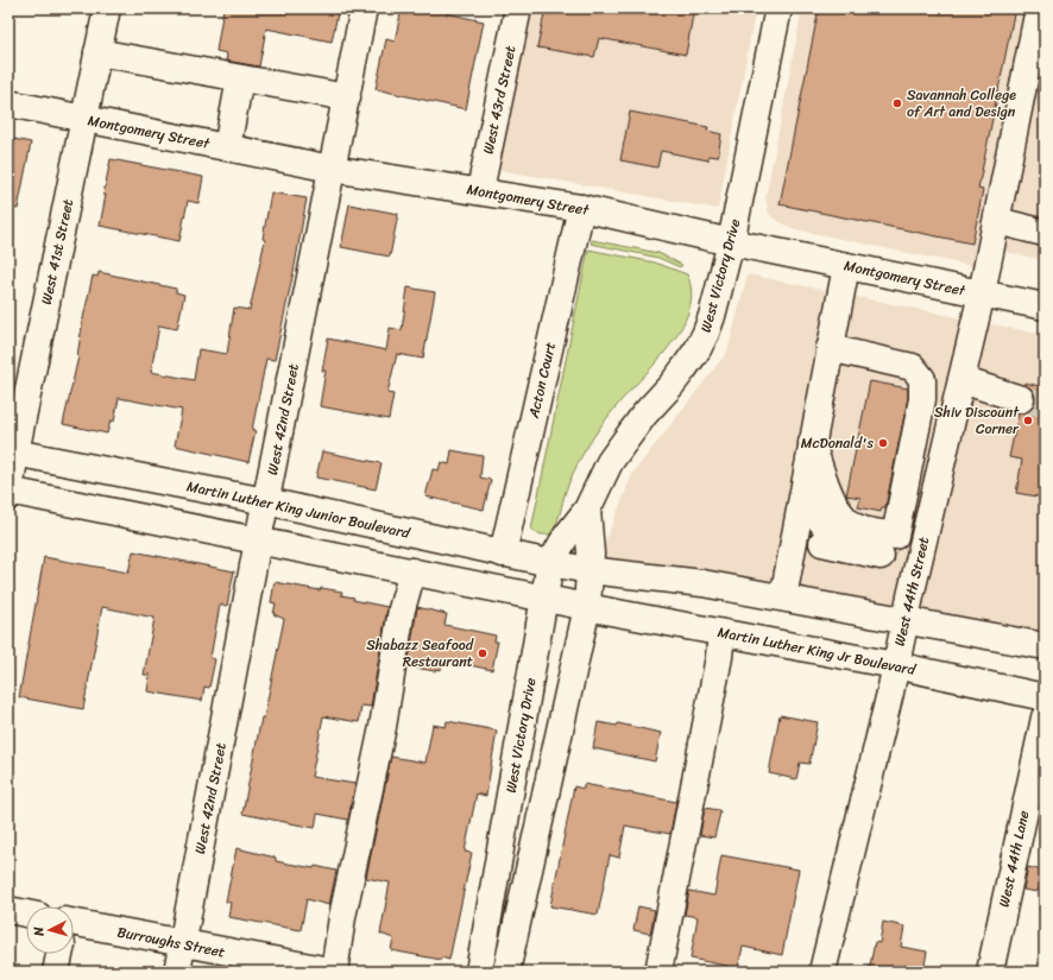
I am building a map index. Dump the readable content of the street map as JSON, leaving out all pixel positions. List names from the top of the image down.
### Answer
{
  "streets": {
    "main road": [
      "West 43rd Street",
      "Montgomery Street",
      "West 41st Street",
      "West Victory Drive",
      "Acton Court",
      "West 42nd Street",
      "Martin Luther King Junior Boulevard",
      "West 44th Street",
      "Martin Luther King Jr Boulevard",
      "West 44th Lane",
      "Burroughs Street"
    ]
  },
  "crossings": [
    ["West 43rd Street", "Montgomery Street"],
    ["Montgomery Street", "West 41st Street"],
    ["Montgomery Street", "West Victory Drive"],
    ["Montgomery Street", "Acton Court"],
    ["Montgomery Street", "West 42nd Street"],
    ["Montgomery Street", "West 44th Street"],
    ["West 41st Street", "Martin Luther King Junior Boulevard"],
    ["West Victory Drive", "Martin Luther King Junior Boulevard"],
    ["Acton Court", "Martin Luther King Junior Boulevard"],
    ["West 42nd Street", "Martin Luther King Junior Boulevard"],
    ["West 42nd Street", "Burroughs Street"],
    ["West 44th Street", "Martin Luther King Jr Boulevard"]
  ],
  "places": [
    "Savannah College of Art and Design",
    "Shiv Discount Corner",
    "McDonald's",
    "Shabazz Seafood Restaurant"
  ],
  "north": "left"
}
